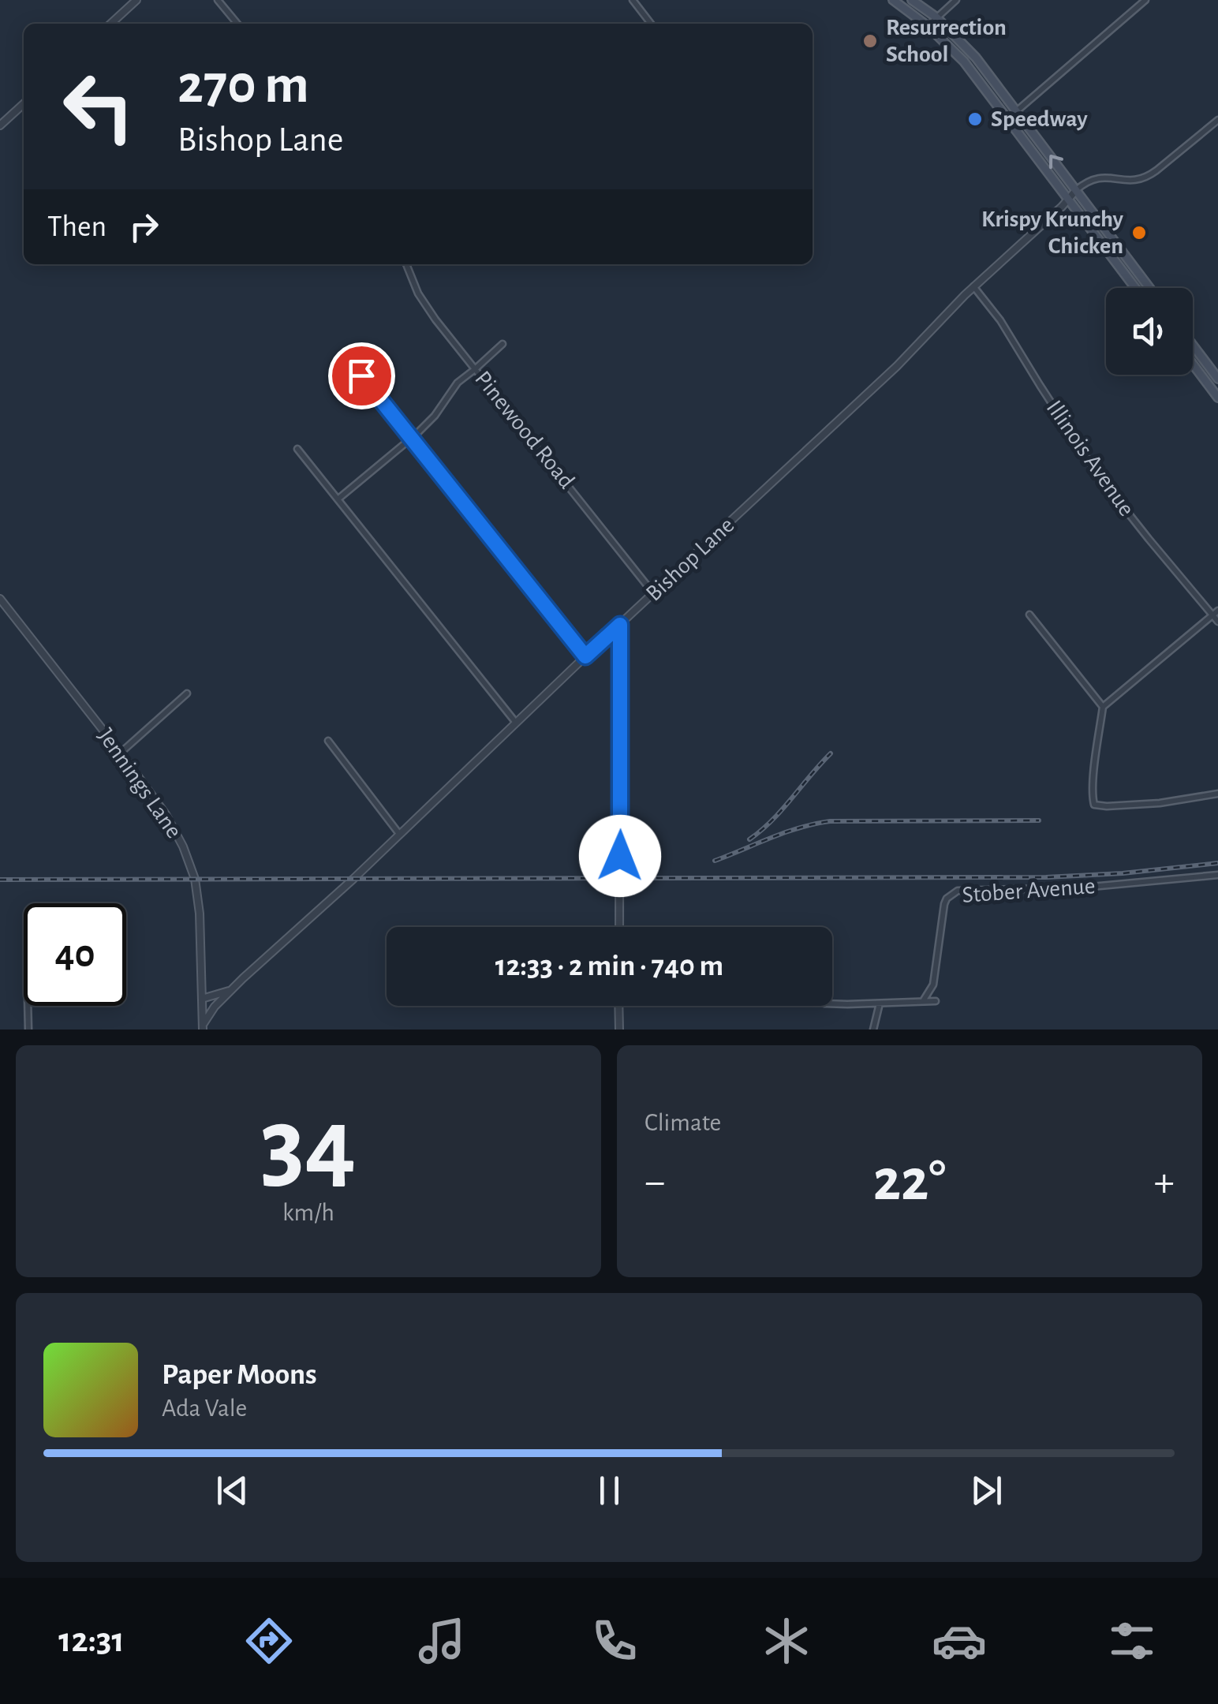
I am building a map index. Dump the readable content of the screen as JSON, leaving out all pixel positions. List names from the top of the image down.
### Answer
{
  "streets": {
    "street": [
      "Pinewood Road",
      "Illinois Avenue",
      "Bishop Lane",
      "Jennings Lane",
      "Stober Avenue"
    ]
  },
  "crossings": [
    ["Pinewood Road", "Bishop Lane"],
    ["Illinois Avenue", "Bishop Lane"],
    ["Bishop Lane", "Jennings Lane"]
  ],
  "places": ["Resurrection School", "Speedway", "Krispy Krunchy Chicken"],
  "page": {
    "turn": ["270 m", "Bishop Lane"],
    "then": "Then",
    "limit": "40",
    "trip": "12:33 · 2 min · 740 m",
    "tile": [
      ["34", "km/h"],
      "Climate"
    ],
    "heat": ["−", "22°", "+"],
    "song": ["Paper Moons", "Ada Vale"],
    "tabs": "12:31"
  }
}
